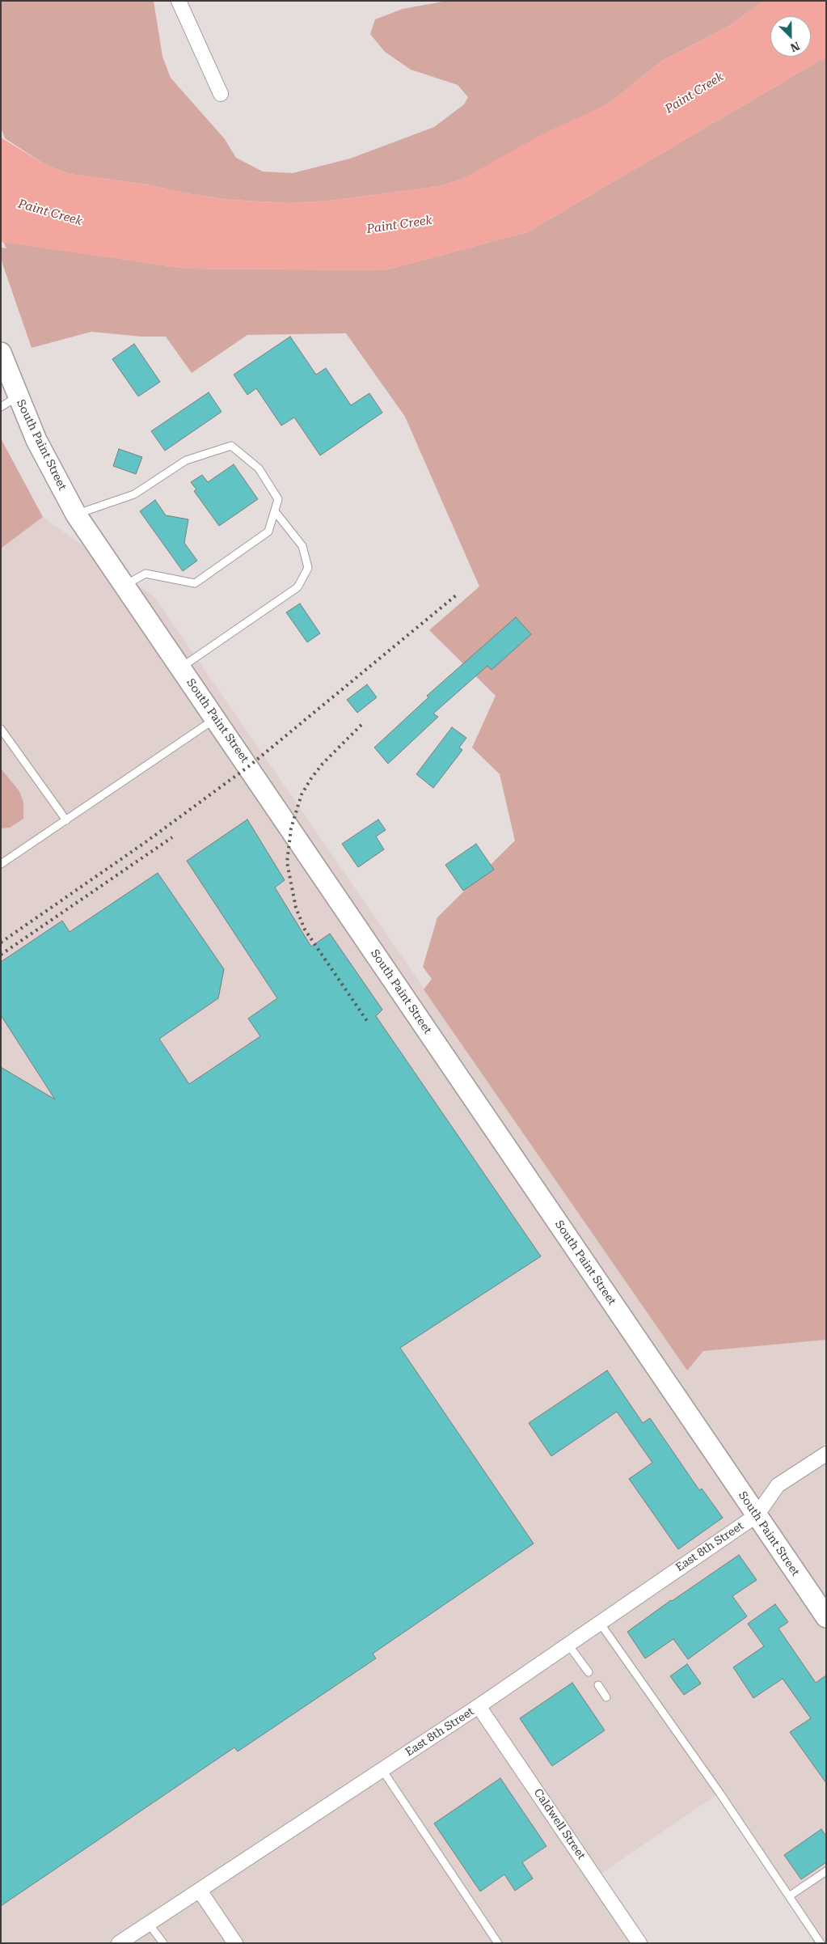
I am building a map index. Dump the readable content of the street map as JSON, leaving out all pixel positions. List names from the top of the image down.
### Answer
{
  "streets": {
    "main road": ["South Paint Street"],
    "street": ["East 8th Street", "Caldwell Street"]
  },
  "crossings": [
    ["South Paint Street", "East 8th Street"],
    ["East 8th Street", "Caldwell Street"]
  ],
  "water": ["Paint Creek"],
  "north": "bottom right"
}
